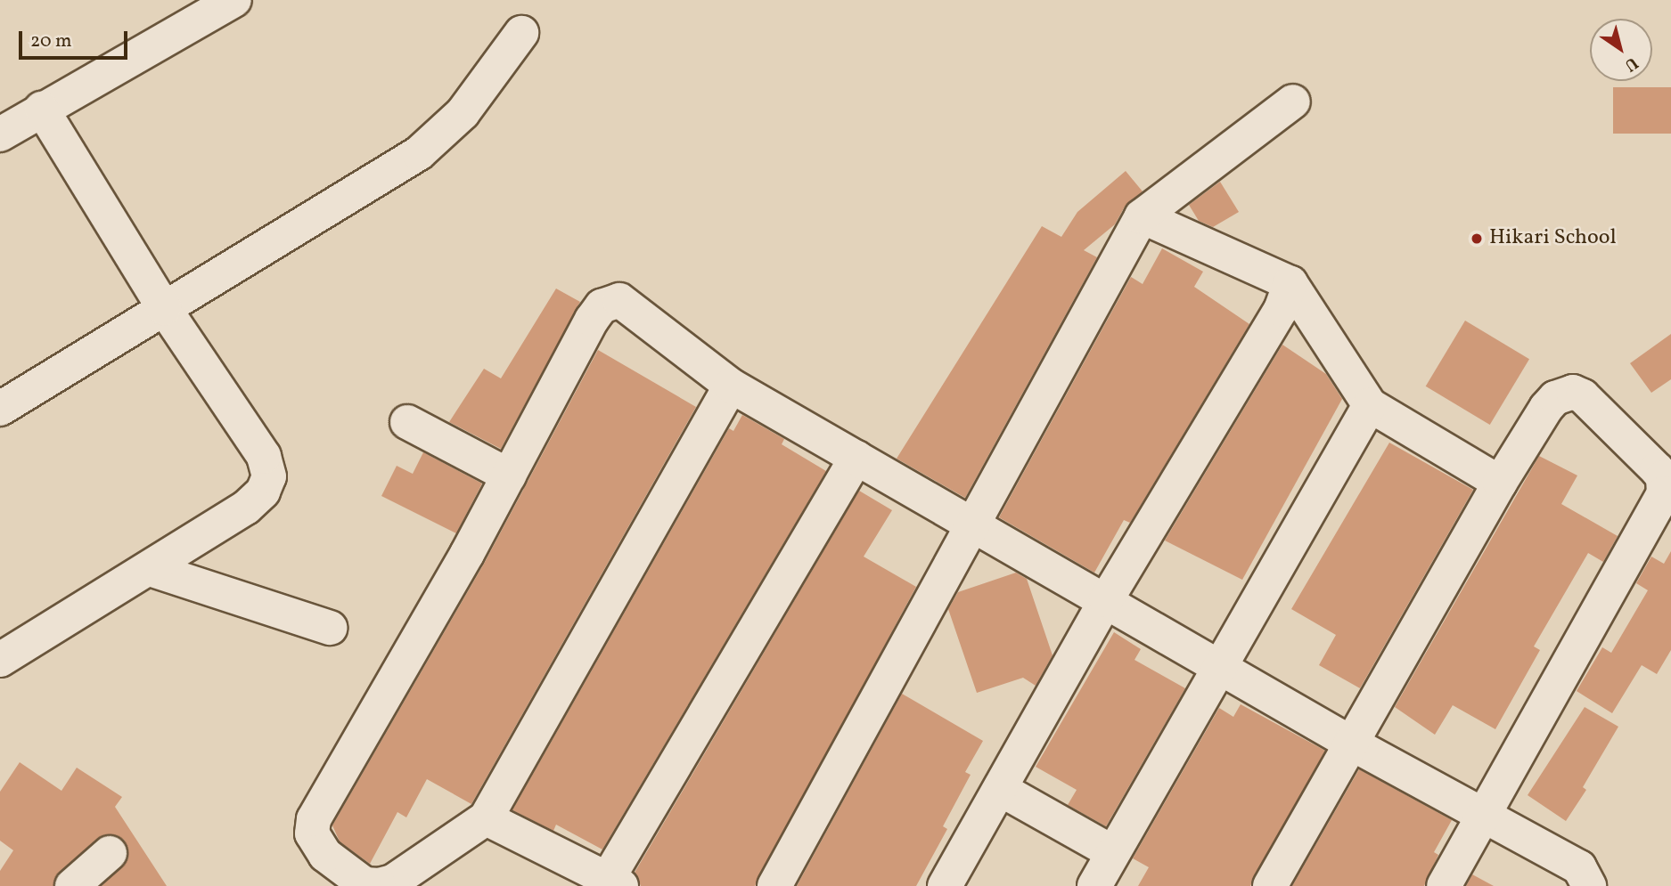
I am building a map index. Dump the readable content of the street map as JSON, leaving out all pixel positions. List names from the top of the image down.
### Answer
{
  "places": ["Hikari School"],
  "scale_bar": "20 m",
  "north": "bottom right"
}
